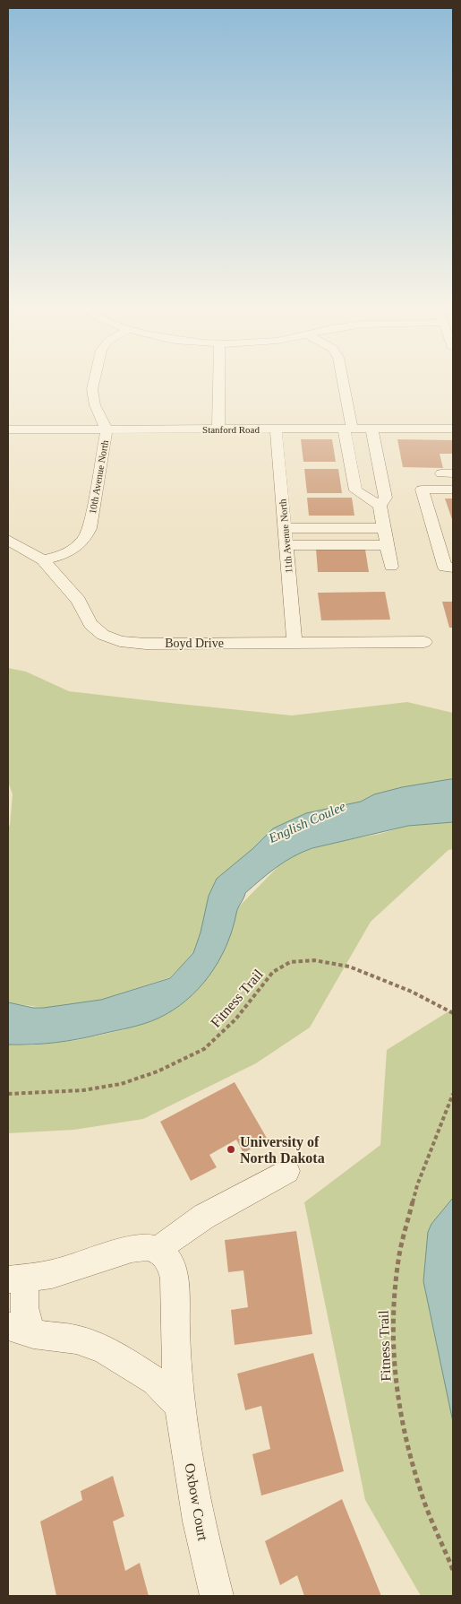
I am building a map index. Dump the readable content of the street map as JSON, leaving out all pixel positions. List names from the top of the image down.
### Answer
{
  "streets": {
    "street": [
      "Stanford Road",
      "10th Avenue North",
      "11th Avenue North",
      "Boyd Drive",
      "Oxbow Court"
    ],
    "path": ["Fitness Trail"]
  },
  "crossings": [
    ["Stanford Road", "10th Avenue North"],
    ["Stanford Road", "11th Avenue North"],
    ["10th Avenue North", "Boyd Drive"],
    ["11th Avenue North", "Boyd Drive"]
  ],
  "water": ["English Coulee"],
  "places": ["University of North Dakota"]
}
